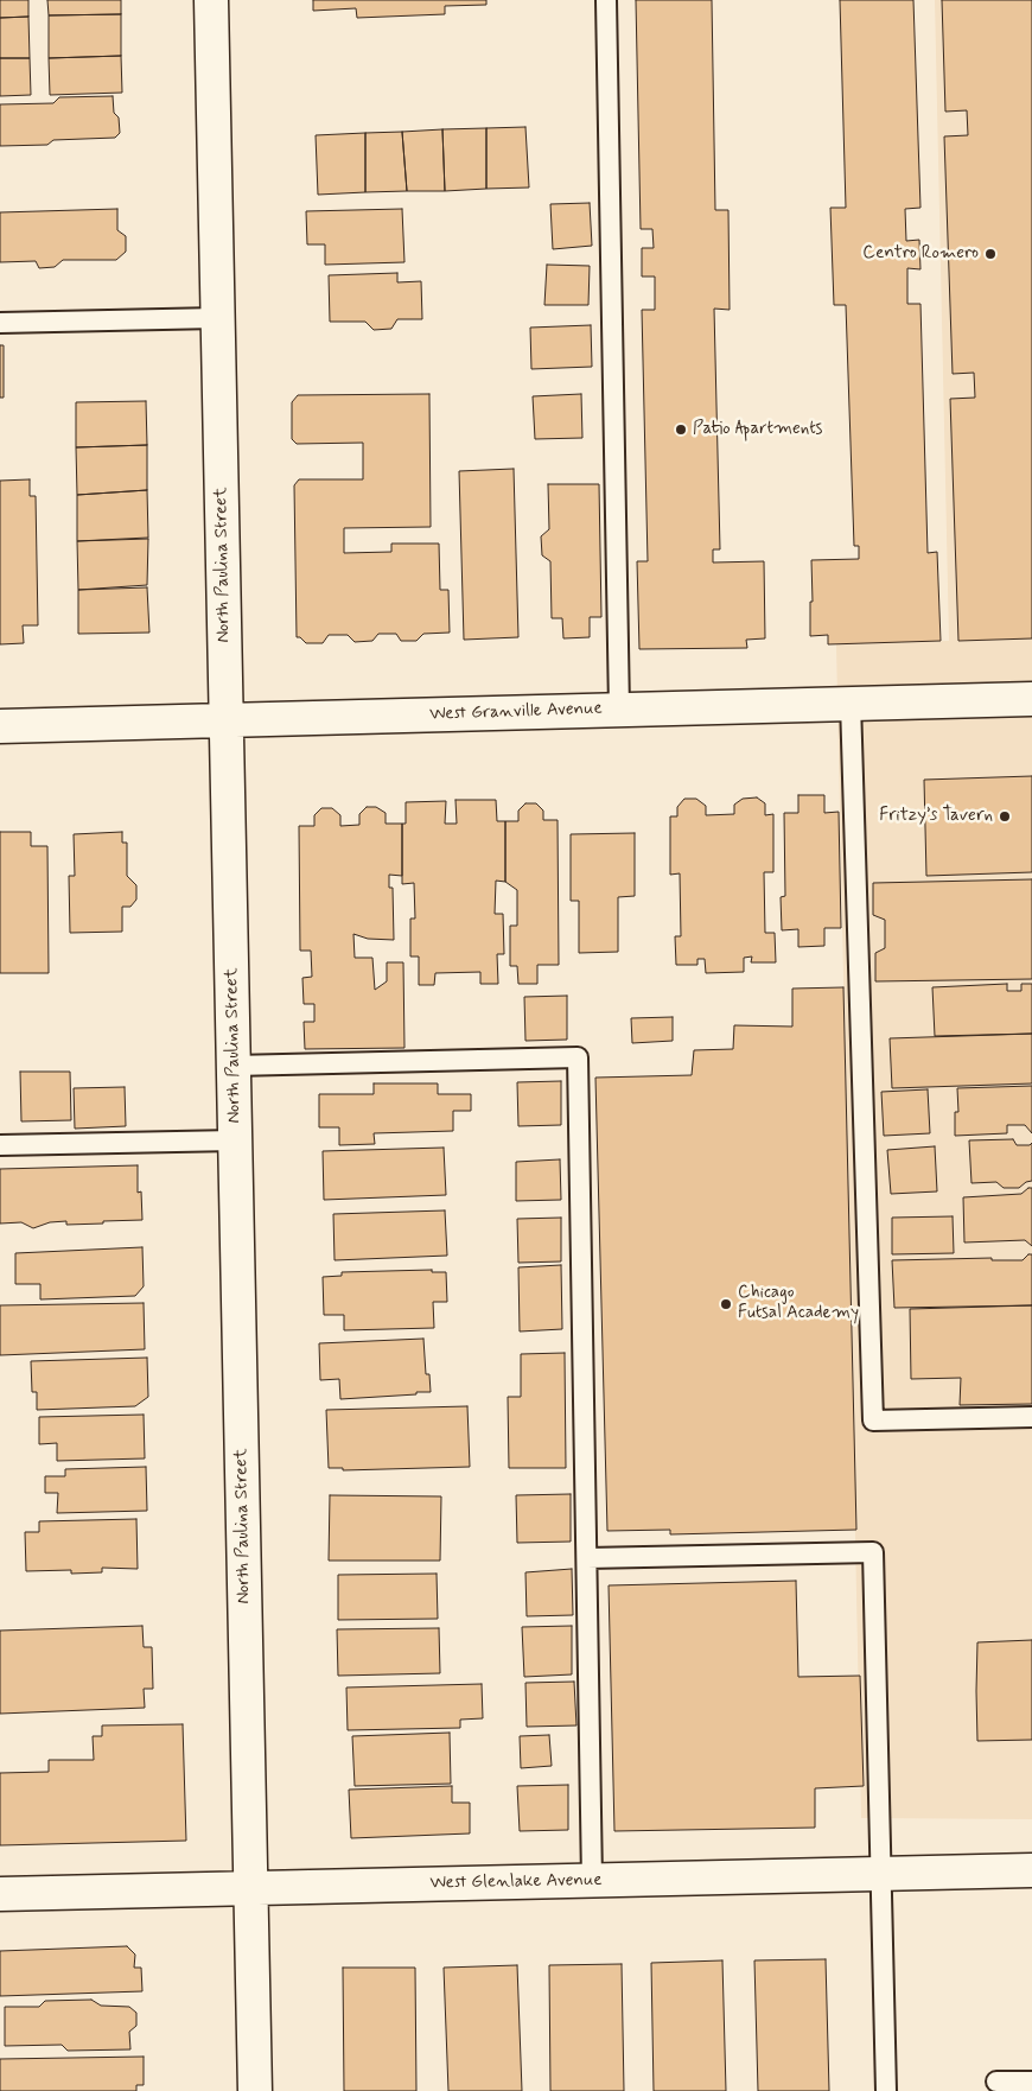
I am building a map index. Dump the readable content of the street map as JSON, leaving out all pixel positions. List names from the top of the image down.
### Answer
{
  "streets": {
    "street": ["North Paulina Street", "West Granville Avenue", "West Glenlake Avenue"]
  },
  "crossings": [
    ["North Paulina Street", "West Granville Avenue"],
    ["North Paulina Street", "West Glenlake Avenue"]
  ],
  "places": [
    "Centro Romero",
    "Patio Apartments",
    "Fritzy’s Tavern",
    "Chicago Futsal Academy"
  ]
}
